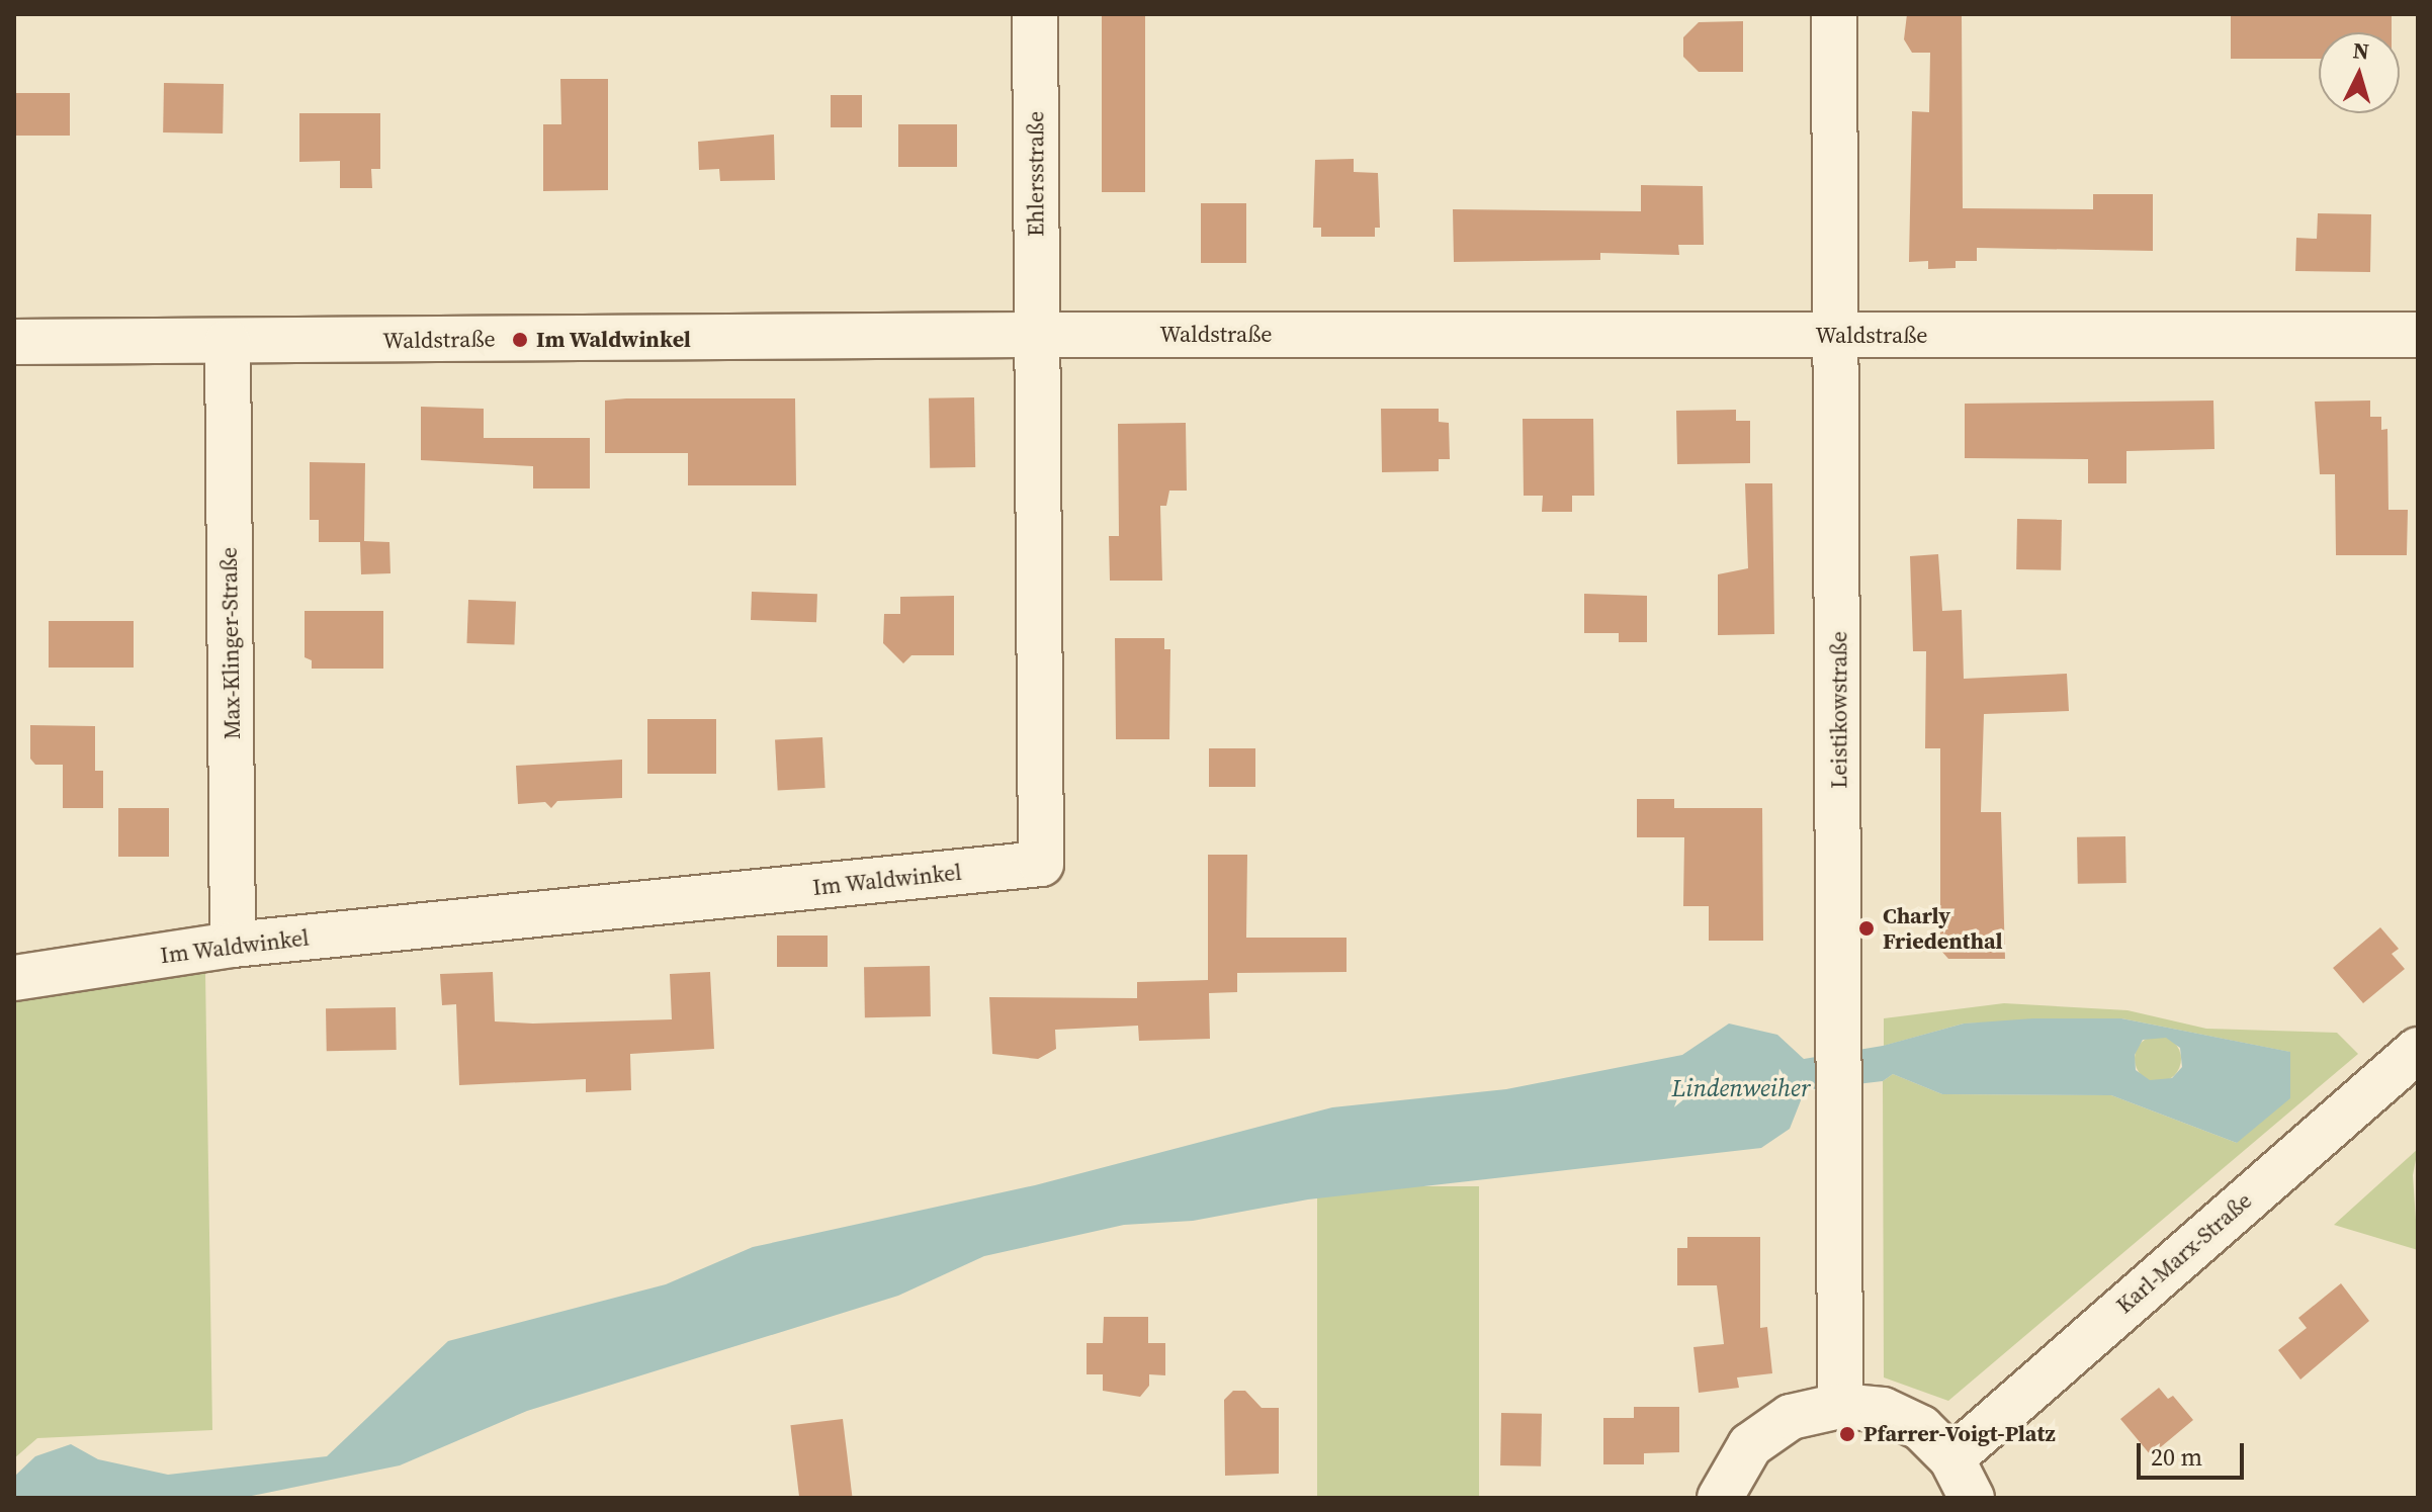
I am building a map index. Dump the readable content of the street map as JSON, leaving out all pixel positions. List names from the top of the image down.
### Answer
{
  "streets": {
    "street": [
      "Ehlersstraße",
      "Waldstraße",
      "Max-Klinger-Straße",
      "Leistikowstraße",
      "Im Waldwinkel",
      "Karl-Marx-Straße"
    ]
  },
  "crossings": [
    ["Ehlersstraße", "Waldstraße"],
    ["Ehlersstraße", "Im Waldwinkel"],
    ["Waldstraße", "Max-Klinger-Straße"],
    ["Waldstraße", "Leistikowstraße"],
    ["Waldstraße", "Im Waldwinkel"],
    ["Max-Klinger-Straße", "Im Waldwinkel"]
  ],
  "water": ["Lindenweiher"],
  "places": ["Im Waldwinkel", "Charly Friedenthal", "Pfarrer-Voigt-Platz"],
  "scale_bar": "20 m",
  "north": "top"
}
